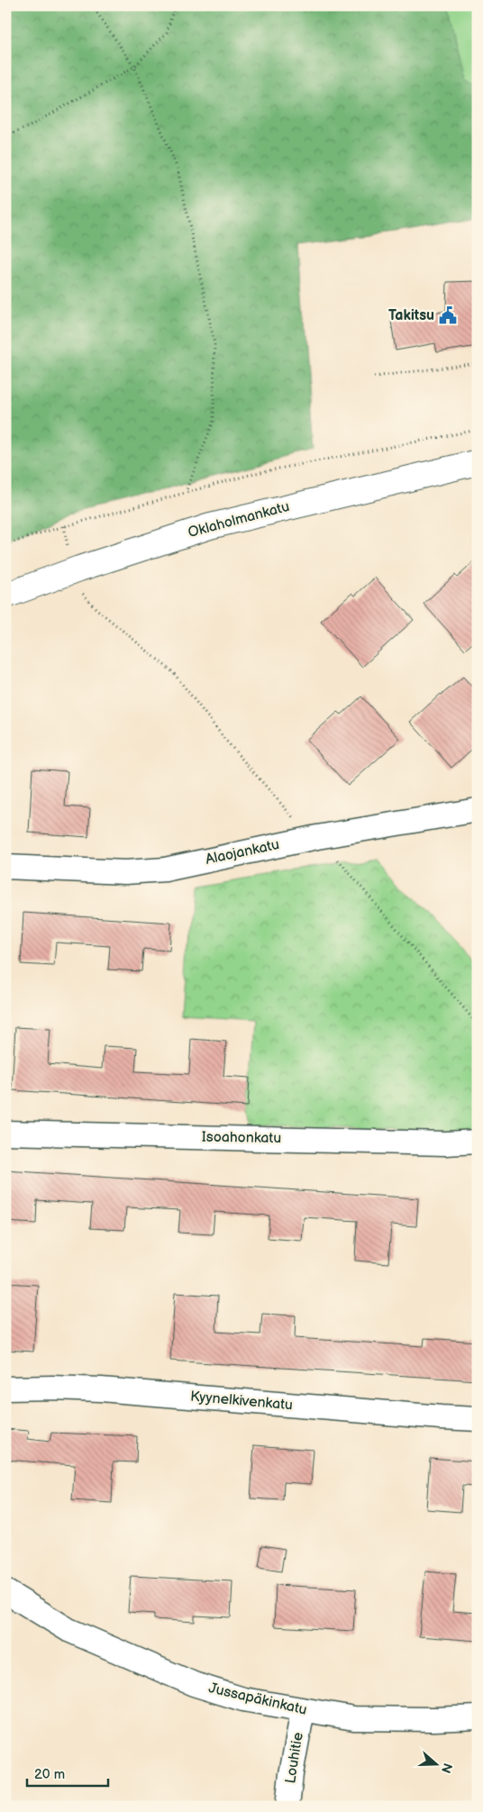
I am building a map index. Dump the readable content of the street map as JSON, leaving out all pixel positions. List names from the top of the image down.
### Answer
{
  "streets": {
    "street": [
      "Oklaholmankatu",
      "Alaojankatu",
      "Isoahonkatu",
      "Kyynelkivenkatu",
      "Jussapäkinkatu",
      "Louhitie"
    ]
  },
  "crossings": [
    ["Jussapäkinkatu", "Louhitie"]
  ],
  "places": {
    "public building": ["Takitsu"]
  },
  "scale_bar": "20 m",
  "north": "right"
}
